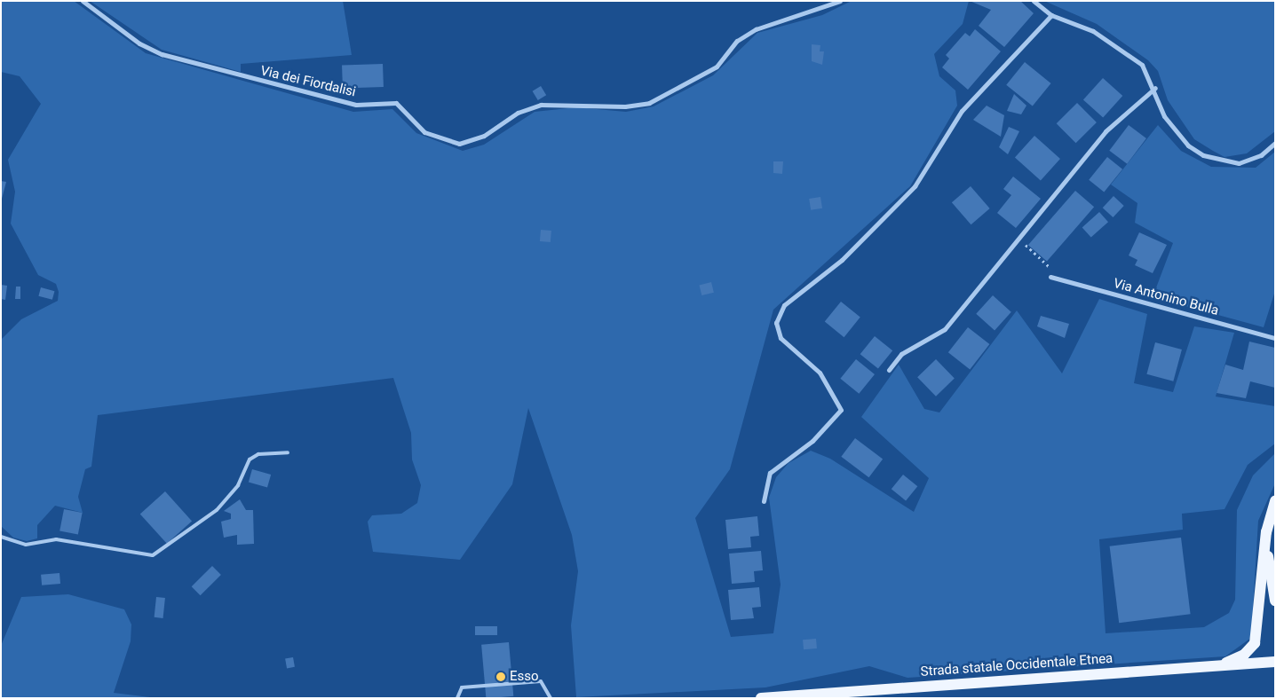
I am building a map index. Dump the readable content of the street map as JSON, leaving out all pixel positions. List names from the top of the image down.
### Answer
{
  "streets": {
    "main road": ["Strada statale Occidentale Etnea"],
    "street": ["Via dei Fiordalisi", "Via Antonino Bulla"]
  },
  "places": ["Esso"]
}
